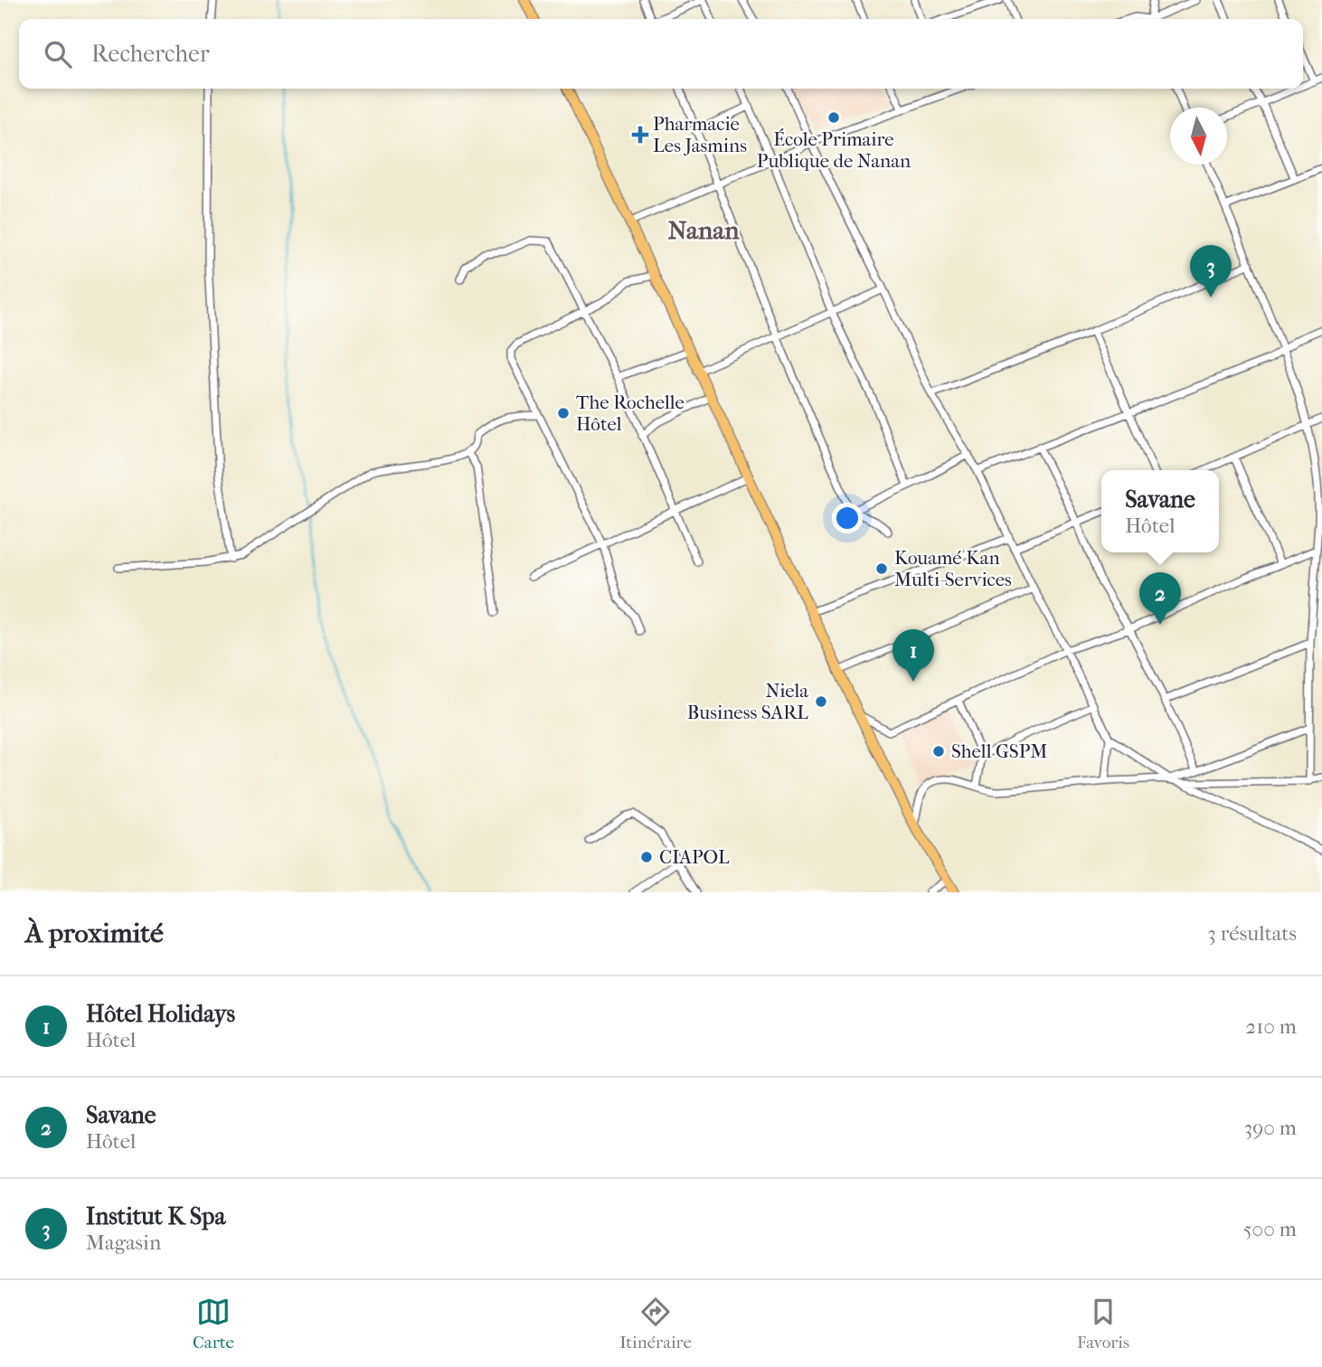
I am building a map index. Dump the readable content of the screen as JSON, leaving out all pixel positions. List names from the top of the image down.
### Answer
{
  "districts": ["Nanan"],
  "places": {
    "other": [
      "École Primaire Publique de Nanan",
      "The Rochelle Hôtel",
      "Kouamé Kan Multi-Services",
      "Niela Business SARL",
      "Shell GSPM",
      "CIAPOL"
    ],
    "health": ["Pharmacie Les Jasmins"]
  },
  "north": "bottom",
  "page": {
    "search": "Rechercher",
    "pins": ["3", "2", "1"],
    "popup": ["Savane", "Hôtel"],
    "heading": ["À proximité", "3 résultats"],
    "list": [
      {
        "mark": "1",
        "name": "Hôtel Holidays",
        "note": "Hôtel",
        "value": "210 m"
      },
      {
        "mark": "2",
        "name": "Savane",
        "note": "Hôtel",
        "value": "390 m"
      },
      {
        "mark": "3",
        "name": "Institut K Spa",
        "note": "Magasin",
        "value": "500 m"
      }
    ],
    "nav": ["Carte", "Itinéraire", "Favoris"]
  }
}
